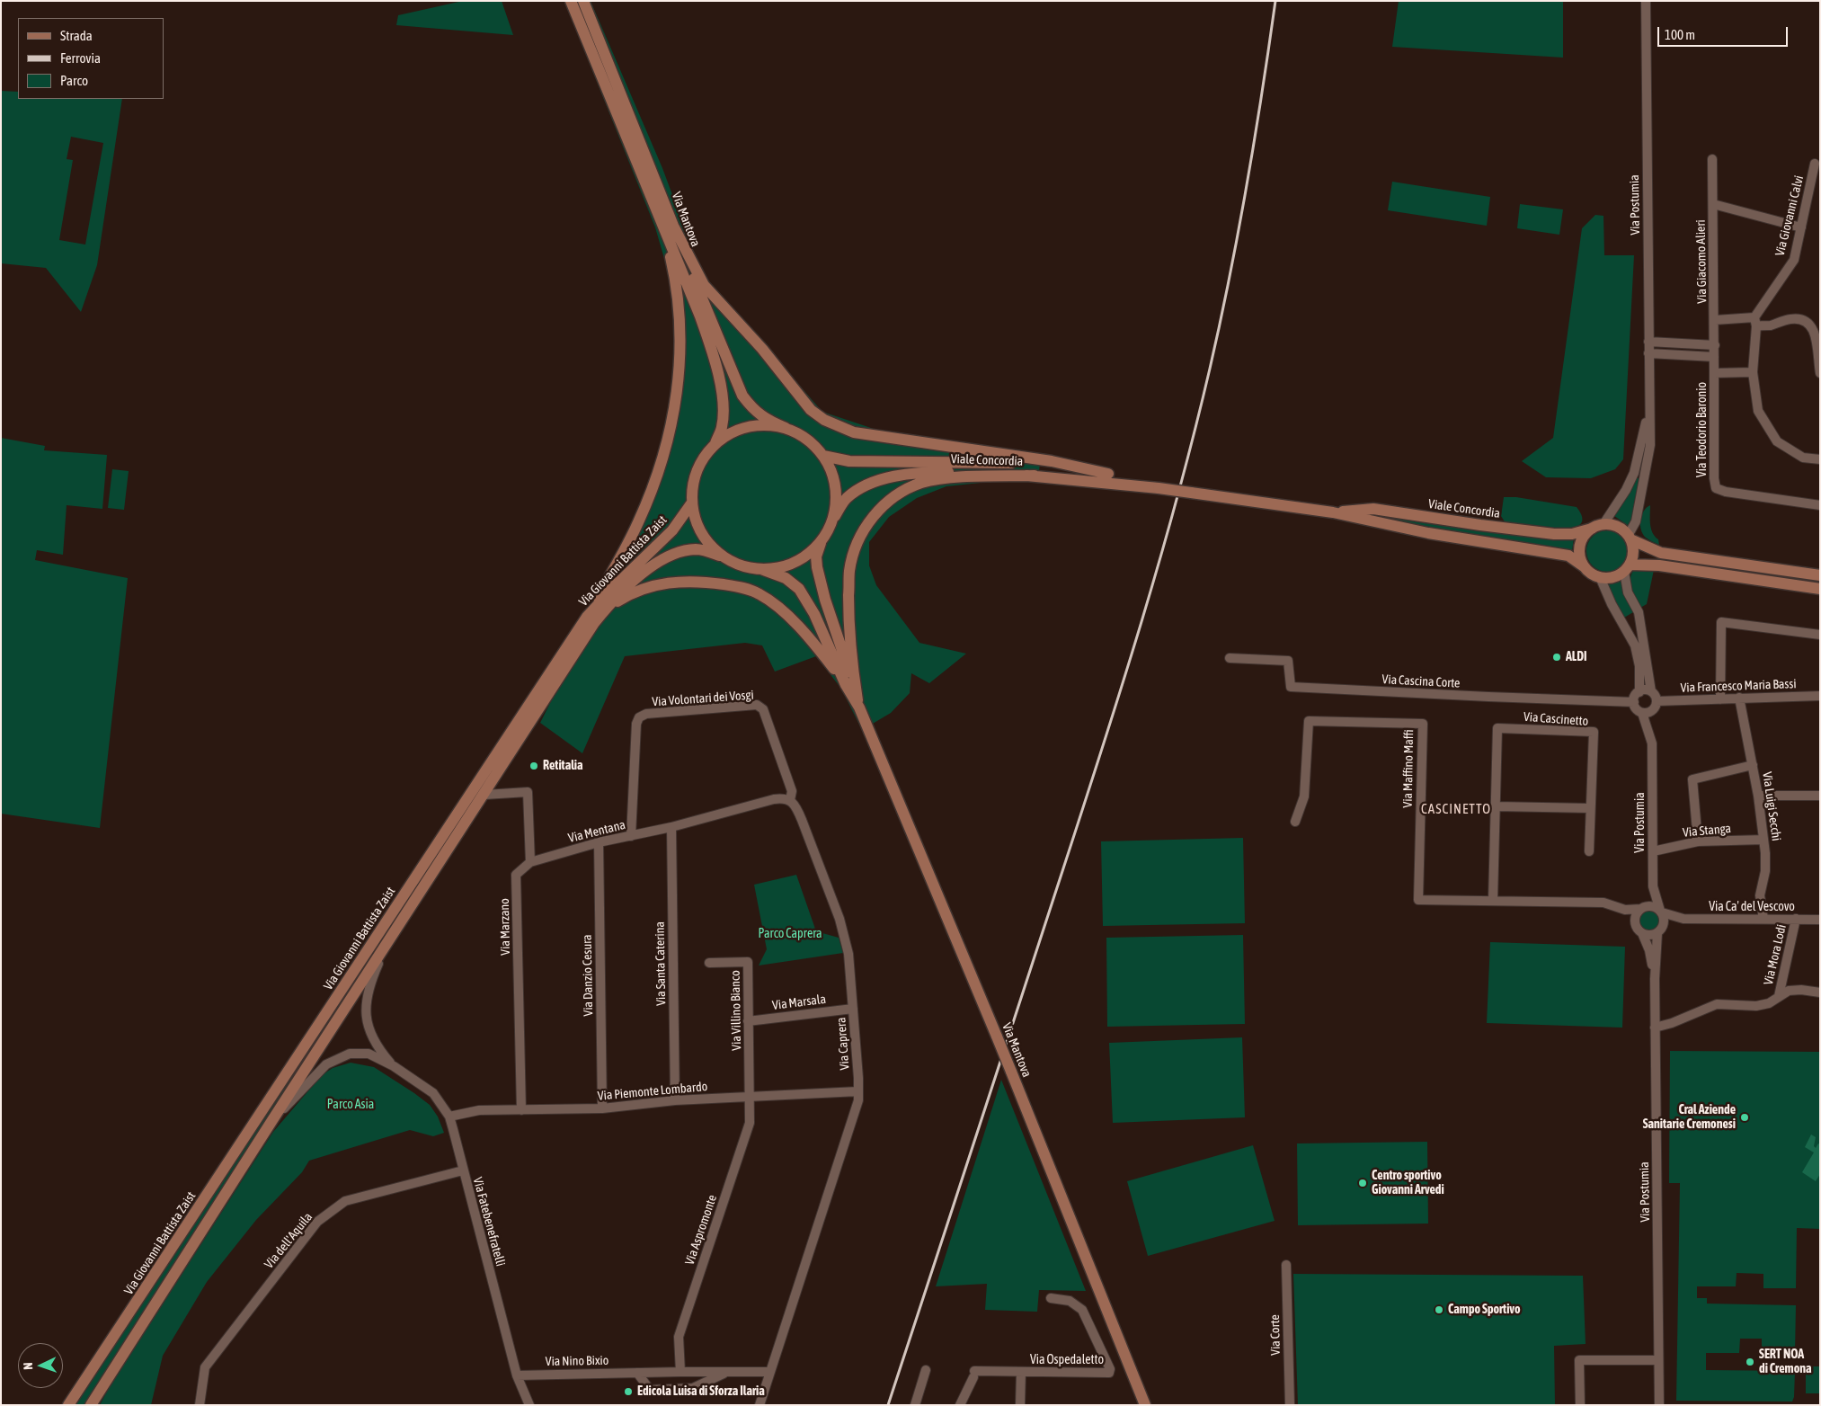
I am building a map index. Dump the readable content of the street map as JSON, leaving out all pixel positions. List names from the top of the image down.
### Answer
{
  "streets": {
    "main road": ["Via Mantova", "Viale Concordia", "Via Giovanni Battista Zaist"],
    "street": [
      "Via Postumia",
      "Via Giovanni Calvi",
      "Via Giacomo Alieri",
      "Via Teodorio Baronio",
      "Via Cascina Corte",
      "Via Francesco Maria Bassi",
      "Via Volontari dei Vosgi",
      "Via Cascinetto",
      "Via Maffino Maffi",
      "Via Luigi Secchi",
      "Via Stanga",
      "Via Mentana",
      "Via Ca' del Vescovo",
      "Via Marzano",
      "Via Mora Lodi",
      "Via Santa Caterina",
      "Via Danzio Cesura",
      "Via Marsala",
      "Via Villino Bianco",
      "Via Caprera",
      "Via Piemonte Lombardo",
      "Via Fatebenefratelli",
      "Via Aspromonte",
      "Via dell'Aquila",
      "Via Corte",
      "Via Ospedaletto",
      "Via Nino Bixio"
    ]
  },
  "crossings": [
    ["Via Postumia", "Viale Concordia"],
    ["Via Postumia", "Via Cascina Corte"],
    ["Via Postumia", "Via Francesco Maria Bassi"],
    ["Via Postumia", "Via Maffino Maffi"],
    ["Via Postumia", "Via Stanga"],
    ["Via Postumia", "Via Ca' del Vescovo"],
    ["Via Mantova", "Viale Concordia"],
    ["Via Mantova", "Via Giovanni Battista Zaist"],
    ["Via Giacomo Alieri", "Via Teodorio Baronio"],
    ["Viale Concordia", "Via Giovanni Battista Zaist"],
    ["Via Giovanni Battista Zaist", "Via Fatebenefratelli"],
    ["Via Cascina Corte", "Via Francesco Maria Bassi"],
    ["Via Francesco Maria Bassi", "Via Luigi Secchi"],
    ["Via Volontari dei Vosgi", "Via Mentana"],
    ["Via Volontari dei Vosgi", "Via Caprera"],
    ["Via Maffino Maffi", "Via Ca' del Vescovo"],
    ["Via Luigi Secchi", "Via Stanga"],
    ["Via Luigi Secchi", "Via Ca' del Vescovo"],
    ["Via Mentana", "Via Marzano"],
    ["Via Mentana", "Via Santa Caterina"],
    ["Via Mentana", "Via Danzio Cesura"],
    ["Via Ca' del Vescovo", "Via Mora Lodi"],
    ["Via Marzano", "Via Piemonte Lombardo"],
    ["Via Santa Caterina", "Via Piemonte Lombardo"],
    ["Via Danzio Cesura", "Via Piemonte Lombardo"],
    ["Via Marsala", "Via Villino Bianco"],
    ["Via Marsala", "Via Caprera"],
    ["Via Villino Bianco", "Via Piemonte Lombardo"],
    ["Via Villino Bianco", "Via Aspromonte"],
    ["Via Caprera", "Via Piemonte Lombardo"],
    ["Via Caprera", "Via Nino Bixio"],
    ["Via Piemonte Lombardo", "Via Fatebenefratelli"],
    ["Via Piemonte Lombardo", "Via Aspromonte"],
    ["Via Fatebenefratelli", "Via dell'Aquila"],
    ["Via Fatebenefratelli", "Via Nino Bixio"],
    ["Via Aspromonte", "Via Nino Bixio"]
  ],
  "districts": ["CASCINETTO"],
  "parks": ["Parco Caprera", "Parco Asia"],
  "places": [
    "ALDI",
    "Retitalia",
    "Cral Aziende Sanitarie Cremonesi",
    "Centro sportivo Giovanni Arvedi",
    "Campo Sportivo",
    "SERT NOA di Cremona",
    "Edicola Luisa di Sforza Ilaria"
  ],
  "legend": ["Strada", "Ferrovia", "Parco"],
  "scale_bar": "100 m",
  "north": "left"
}
